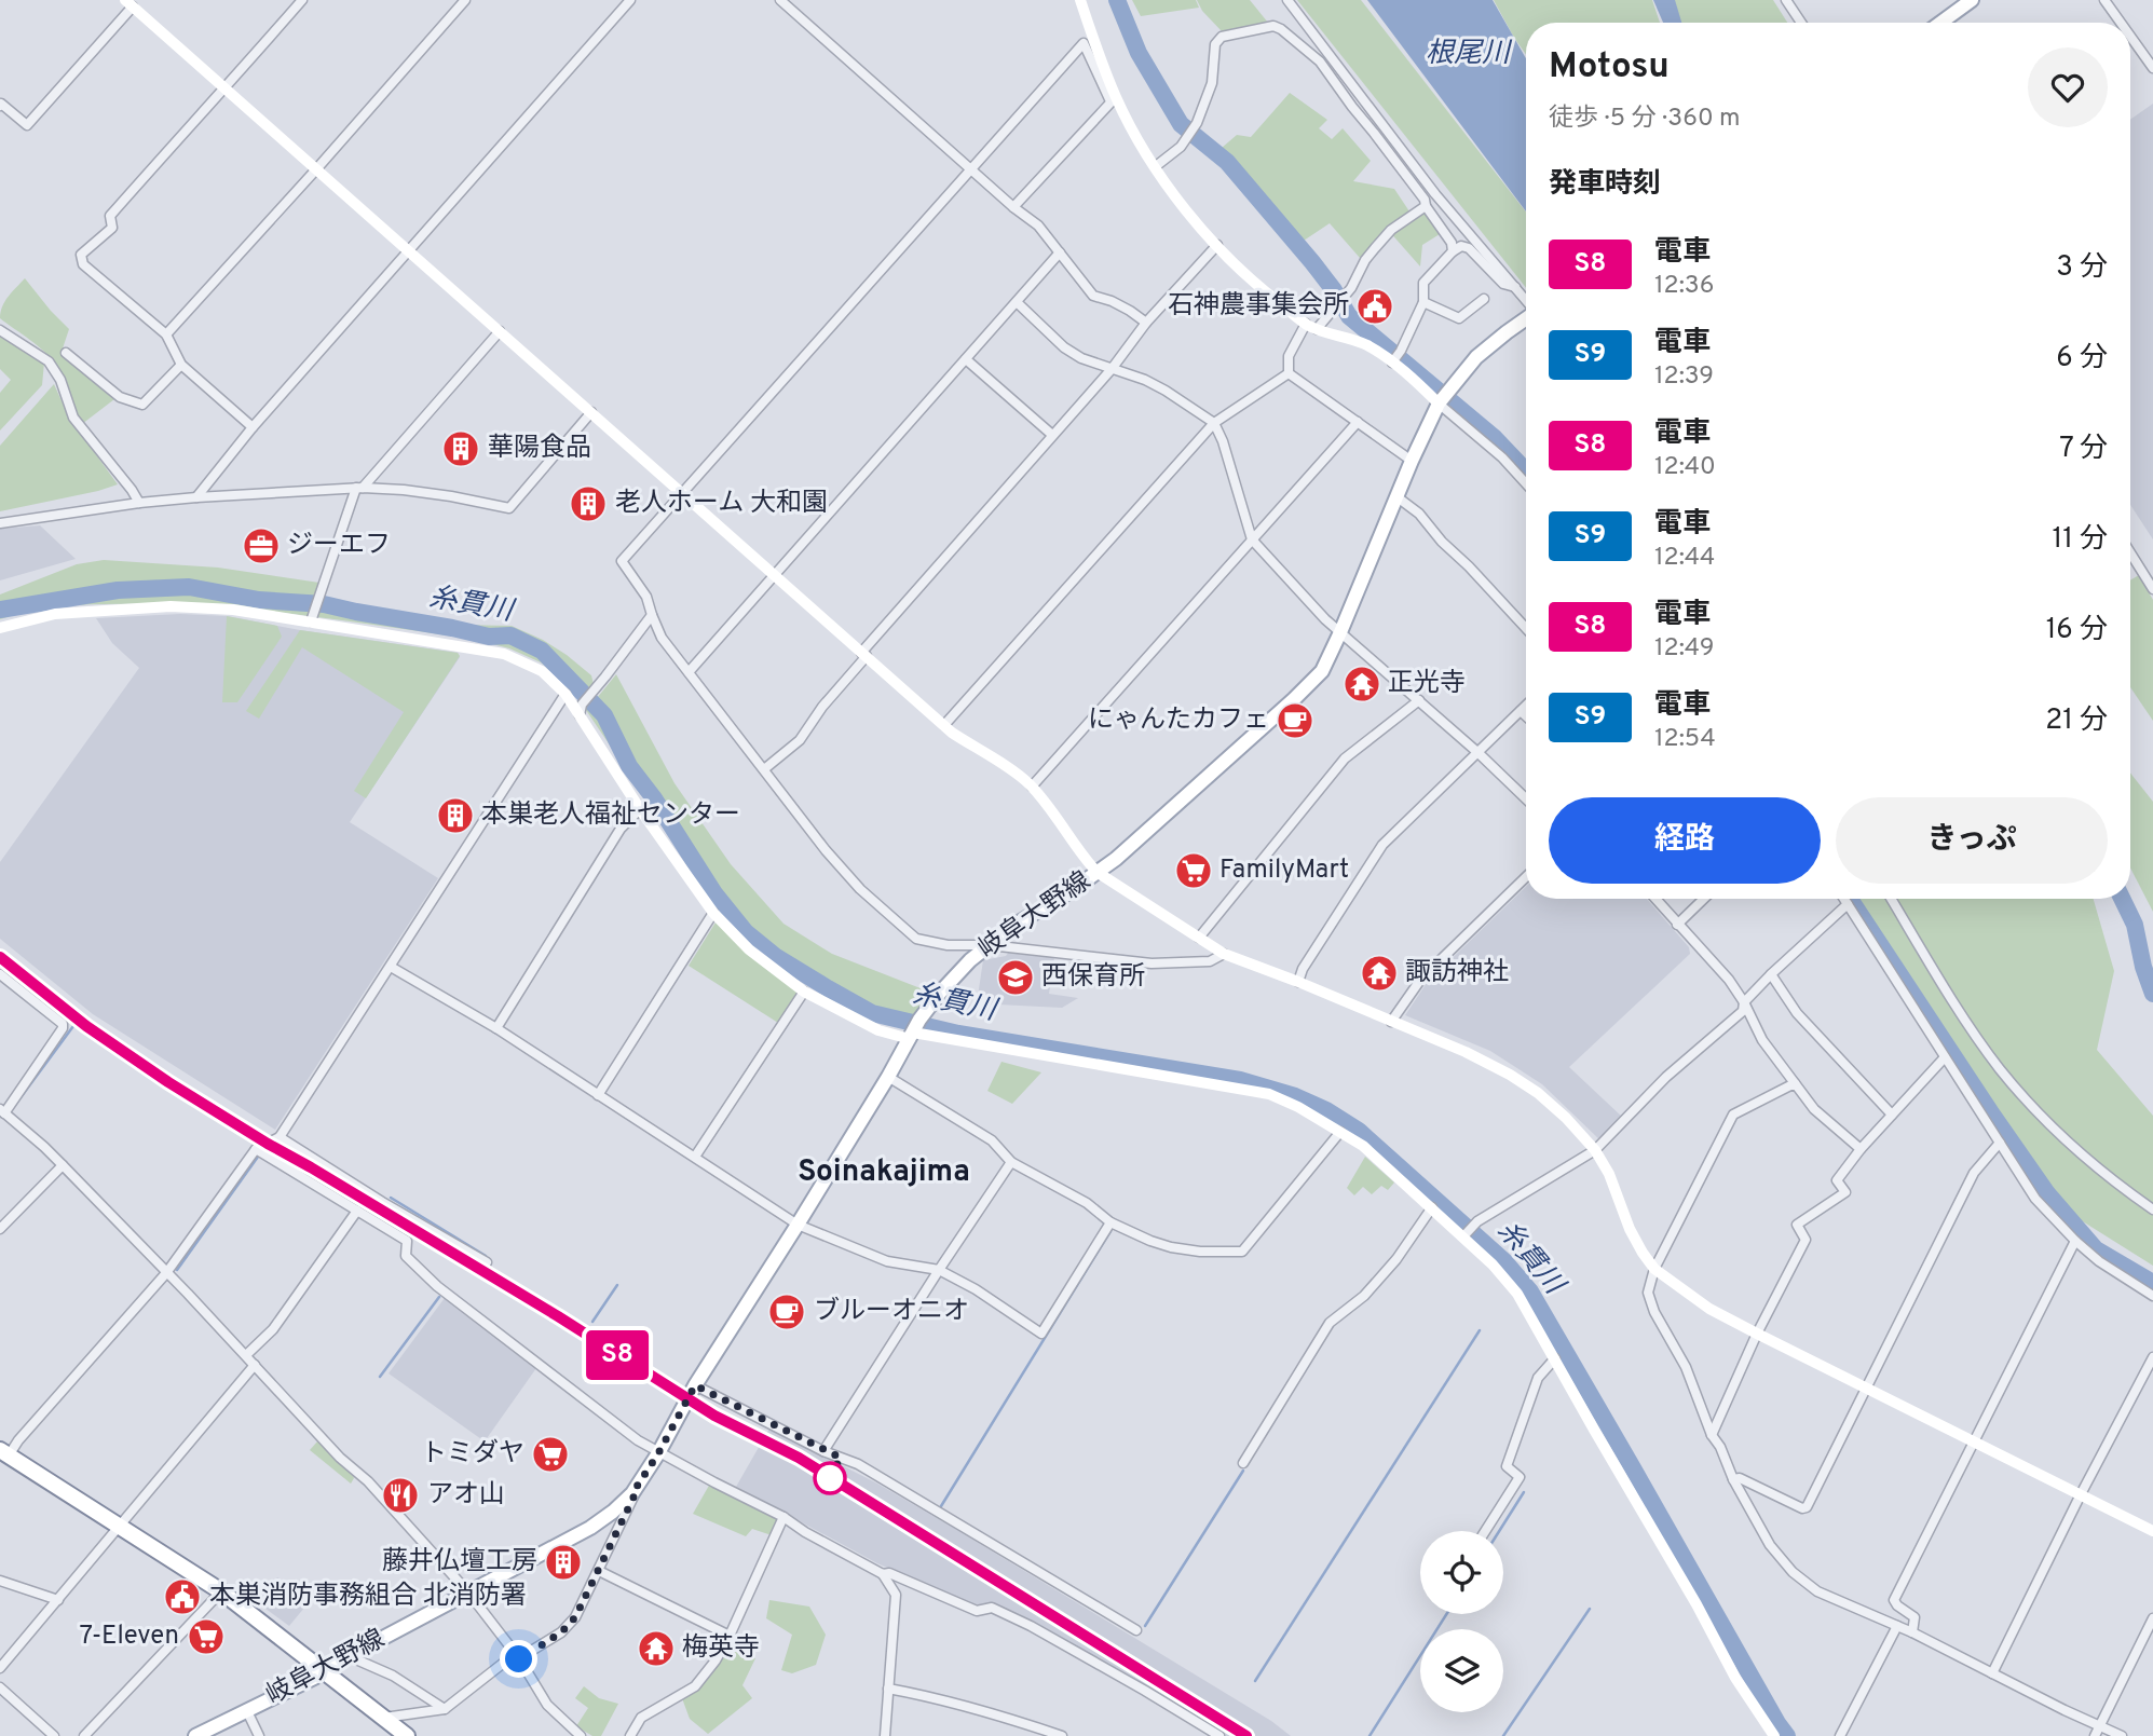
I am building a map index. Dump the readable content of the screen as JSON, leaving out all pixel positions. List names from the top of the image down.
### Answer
{
  "streets": {
    "main road": ["岐阜大野線"]
  },
  "districts": ["Soinakajima"],
  "water": ["根尾川", "糸貫川"],
  "places": {
    "public building": ["石神農事集会所", "本巣消防事務組合 北消防署"],
    "building": [
      "華陽食品",
      "老人ホーム 大和園",
      "本巣老人福祉センター",
      "藤井仏壇工房"
    ],
    "office": ["ジーエフ"],
    "temple": ["正光寺", "諏訪神社", "梅英寺"],
    "cafe": ["にゃんたカフェ", "ブルーオニオ"],
    "supermarket": ["FamilyMart", "トミダヤ", "7-Eleven"],
    "school or university": ["西保育所"],
    "restaurant": ["アオ山"]
  },
  "page": {
    "on_map": "S8",
    "heading": [
      ["Motosu", "徒歩 · 5 分 · 360 m"],
      "発車時刻"
    ],
    "list": [
      {
        "mark": "S8",
        "name": "電車",
        "note": "12:36",
        "value": "3 分"
      },
      {
        "mark": "S9",
        "name": "電車",
        "note": "12:39",
        "value": "6 分"
      },
      {
        "mark": "S8",
        "name": "電車",
        "note": "12:40",
        "value": "7 分"
      },
      {
        "mark": "S9",
        "name": "電車",
        "note": "12:44",
        "value": "11 分"
      },
      {
        "mark": "S8",
        "name": "電車",
        "note": "12:49",
        "value": "16 分"
      },
      {
        "mark": "S9",
        "name": "電車",
        "note": "12:54",
        "value": "21 分"
      }
    ],
    "buttons": ["経路", "きっぷ"]
  }
}
